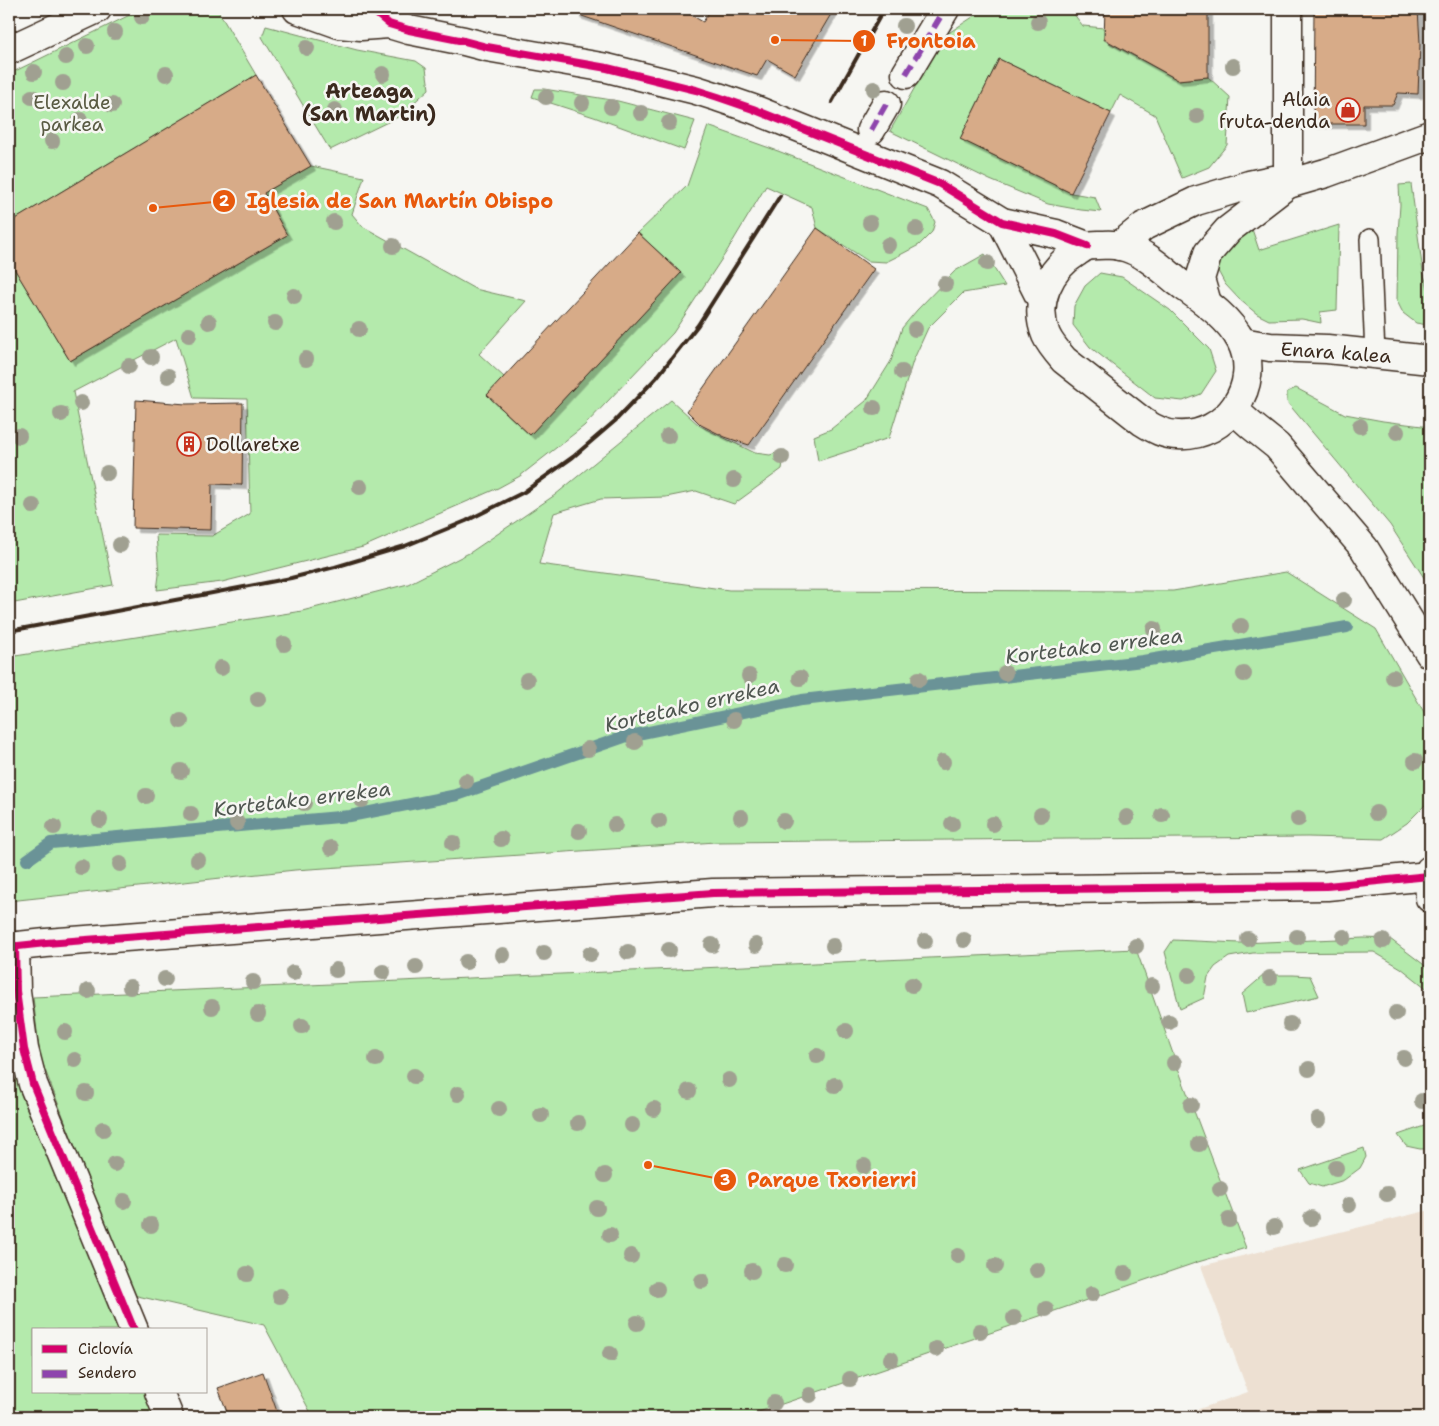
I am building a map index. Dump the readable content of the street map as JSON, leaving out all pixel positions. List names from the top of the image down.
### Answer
{
  "streets": {
    "street": ["Enara kalea"]
  },
  "districts": ["Arteaga (San Martin)"],
  "water": ["Kortetako errekea"],
  "parks": ["Elexalde parkea"],
  "places": {
    "other": ["Frontoia", "Iglesia de San Martín Obispo", "Parque Txorierri"],
    "shop": ["Alaia fruta-denda"],
    "building": ["Dollaretxe"]
  },
  "legend": ["Ciclovía", "Sendero"]
}
